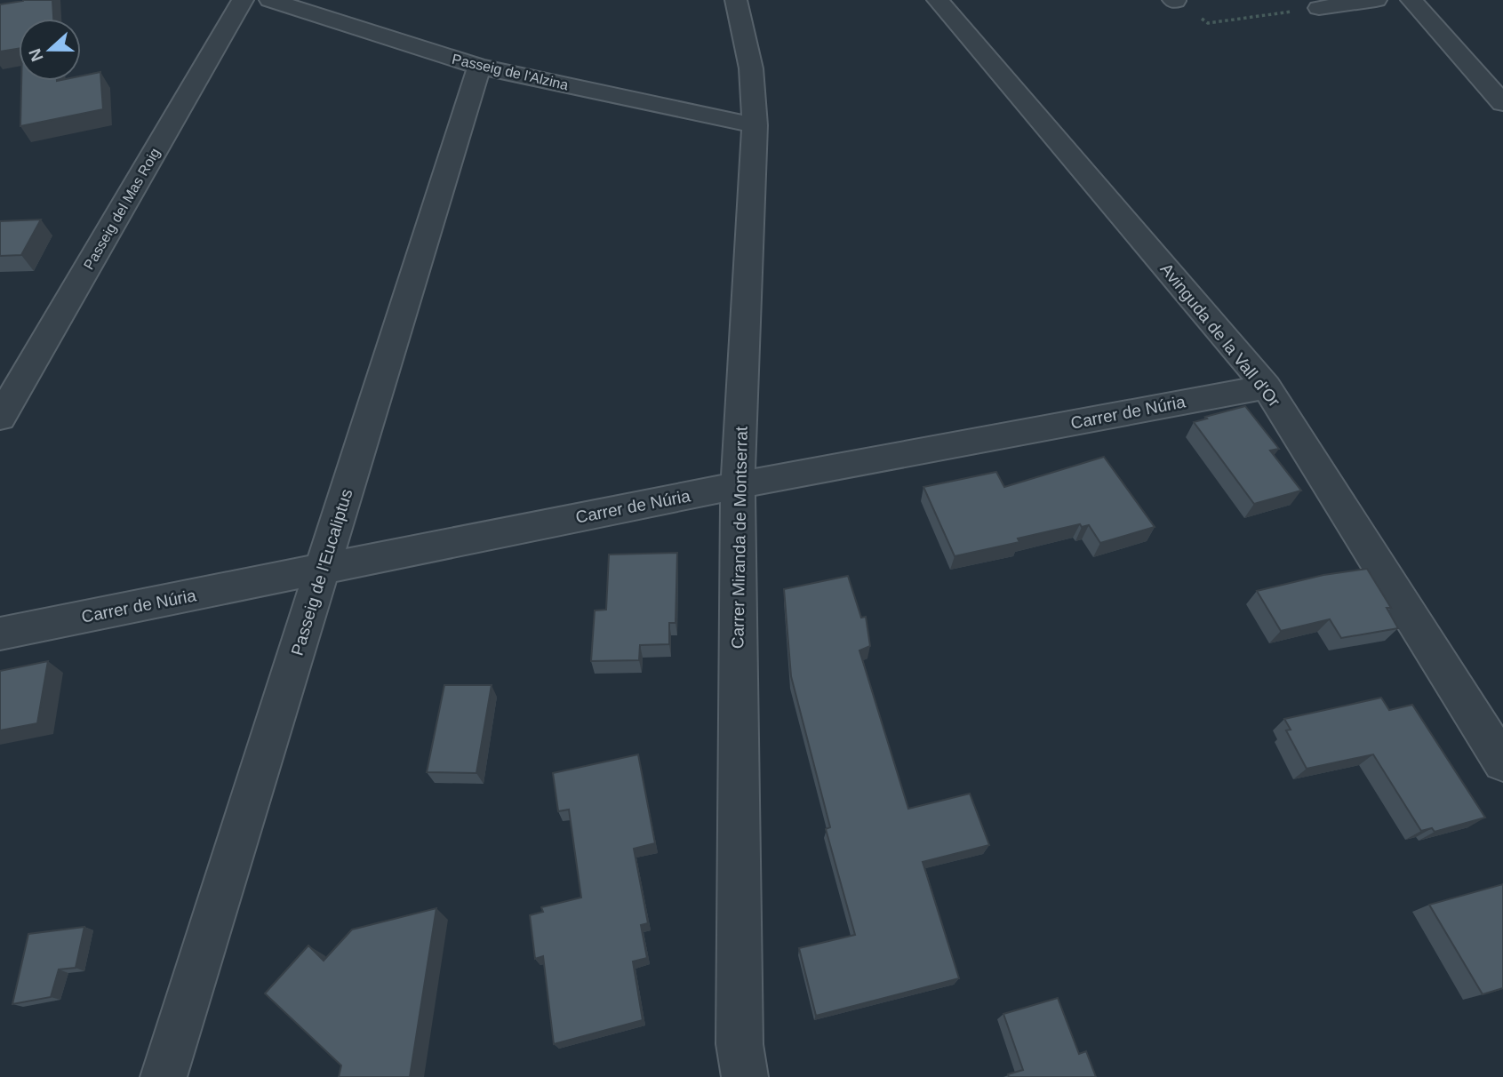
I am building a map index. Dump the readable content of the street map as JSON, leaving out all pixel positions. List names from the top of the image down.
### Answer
{
  "streets": {
    "street": [
      "Passeig de l'Alzina",
      "Passeig del Mas Roig",
      "Avinguda de la Vall d'Or",
      "Carrer de Núria",
      "Carrer Miranda de Montserrat",
      "Passeig de l'Eucaliptus"
    ]
  },
  "crossings": [
    ["Passeig de l'Alzina", "Carrer Miranda de Montserrat"],
    ["Passeig de l'Alzina", "Passeig de l'Eucaliptus"],
    ["Avinguda de la Vall d'Or", "Carrer de Núria"],
    ["Carrer de Núria", "Carrer Miranda de Montserrat"],
    ["Carrer de Núria", "Passeig de l'Eucaliptus"]
  ],
  "north": "left"
}
